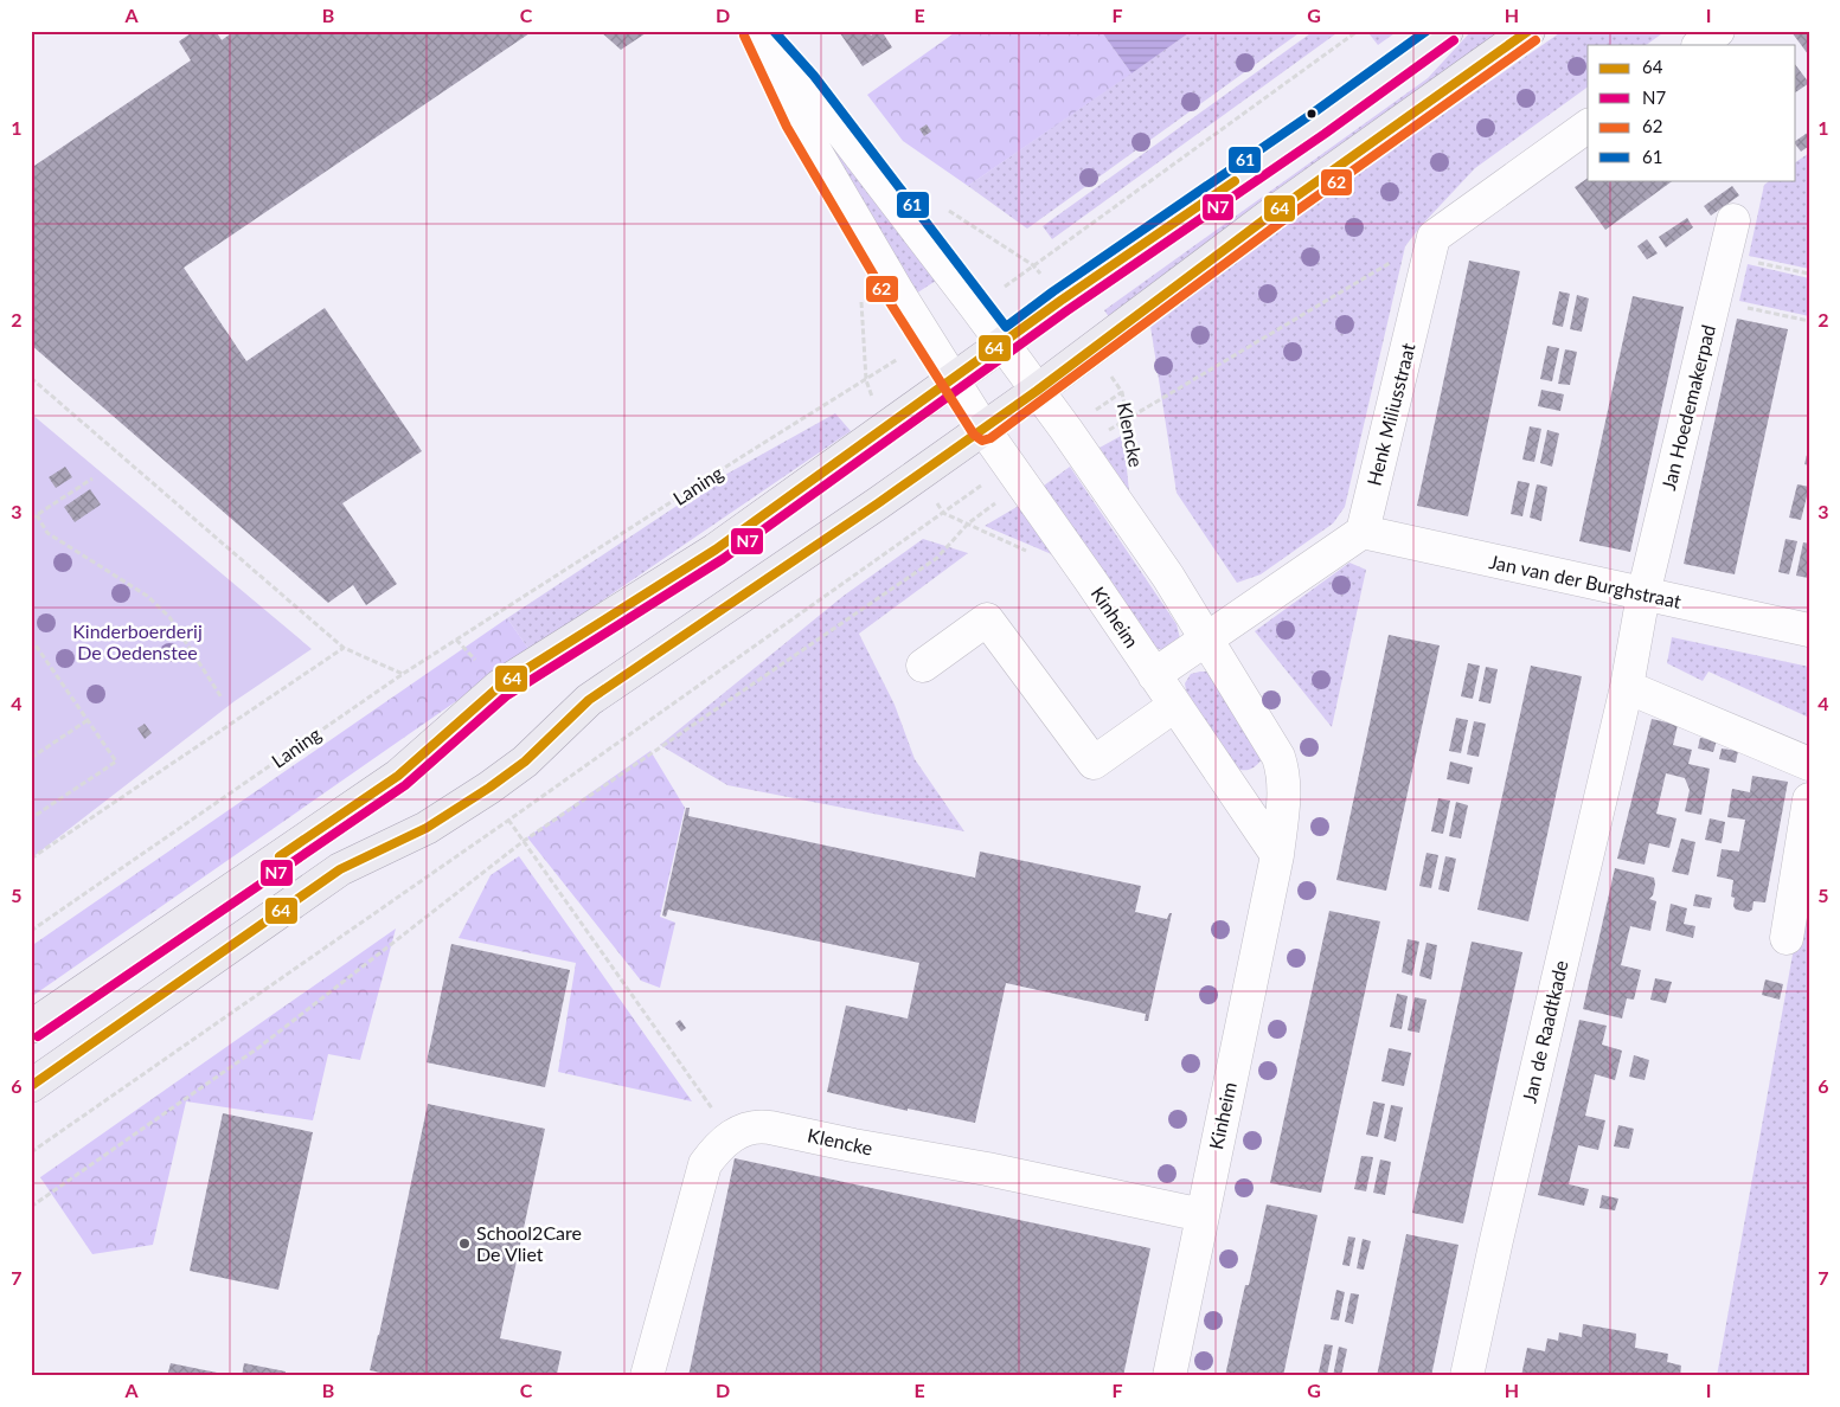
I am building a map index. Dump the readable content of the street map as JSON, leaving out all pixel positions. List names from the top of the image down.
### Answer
{
  "streets": {
    "street": [
      "Jan Hoedemakerpad",
      "Henk Miliusstraat",
      "Klencke",
      "Jan van der Burghstraat",
      "Kinheim",
      "Jan de Raadtkade"
    ],
    "path": ["Laning"]
  },
  "crossings": [
    ["Jan Hoedemakerpad", "Jan van der Burghstraat"],
    ["Jan Hoedemakerpad", "Jan de Raadtkade"],
    ["Henk Miliusstraat", "Jan van der Burghstraat"],
    ["Klencke", "Kinheim"],
    ["Laning", "Kinheim"],
    ["Jan van der Burghstraat", "Jan de Raadtkade"]
  ],
  "parks": ["Kinderboerderij De Oedenstee"],
  "places": ["School2Care De Vliet"],
  "lines": [
    "transit line 64",
    "transit line 61",
    "transit line 62",
    "transit line N7"
  ],
  "legend": [
    "64",
    "N7",
    "62",
    "61"
  ],
  "grid": {
    "columns": [
      "A",
      "B",
      "C",
      "D",
      "E",
      "F",
      "G",
      "H",
      "I"
    ],
    "rows": [
      "1",
      "2",
      "3",
      "4",
      "5",
      "6",
      "7"
    ]
  }
}
